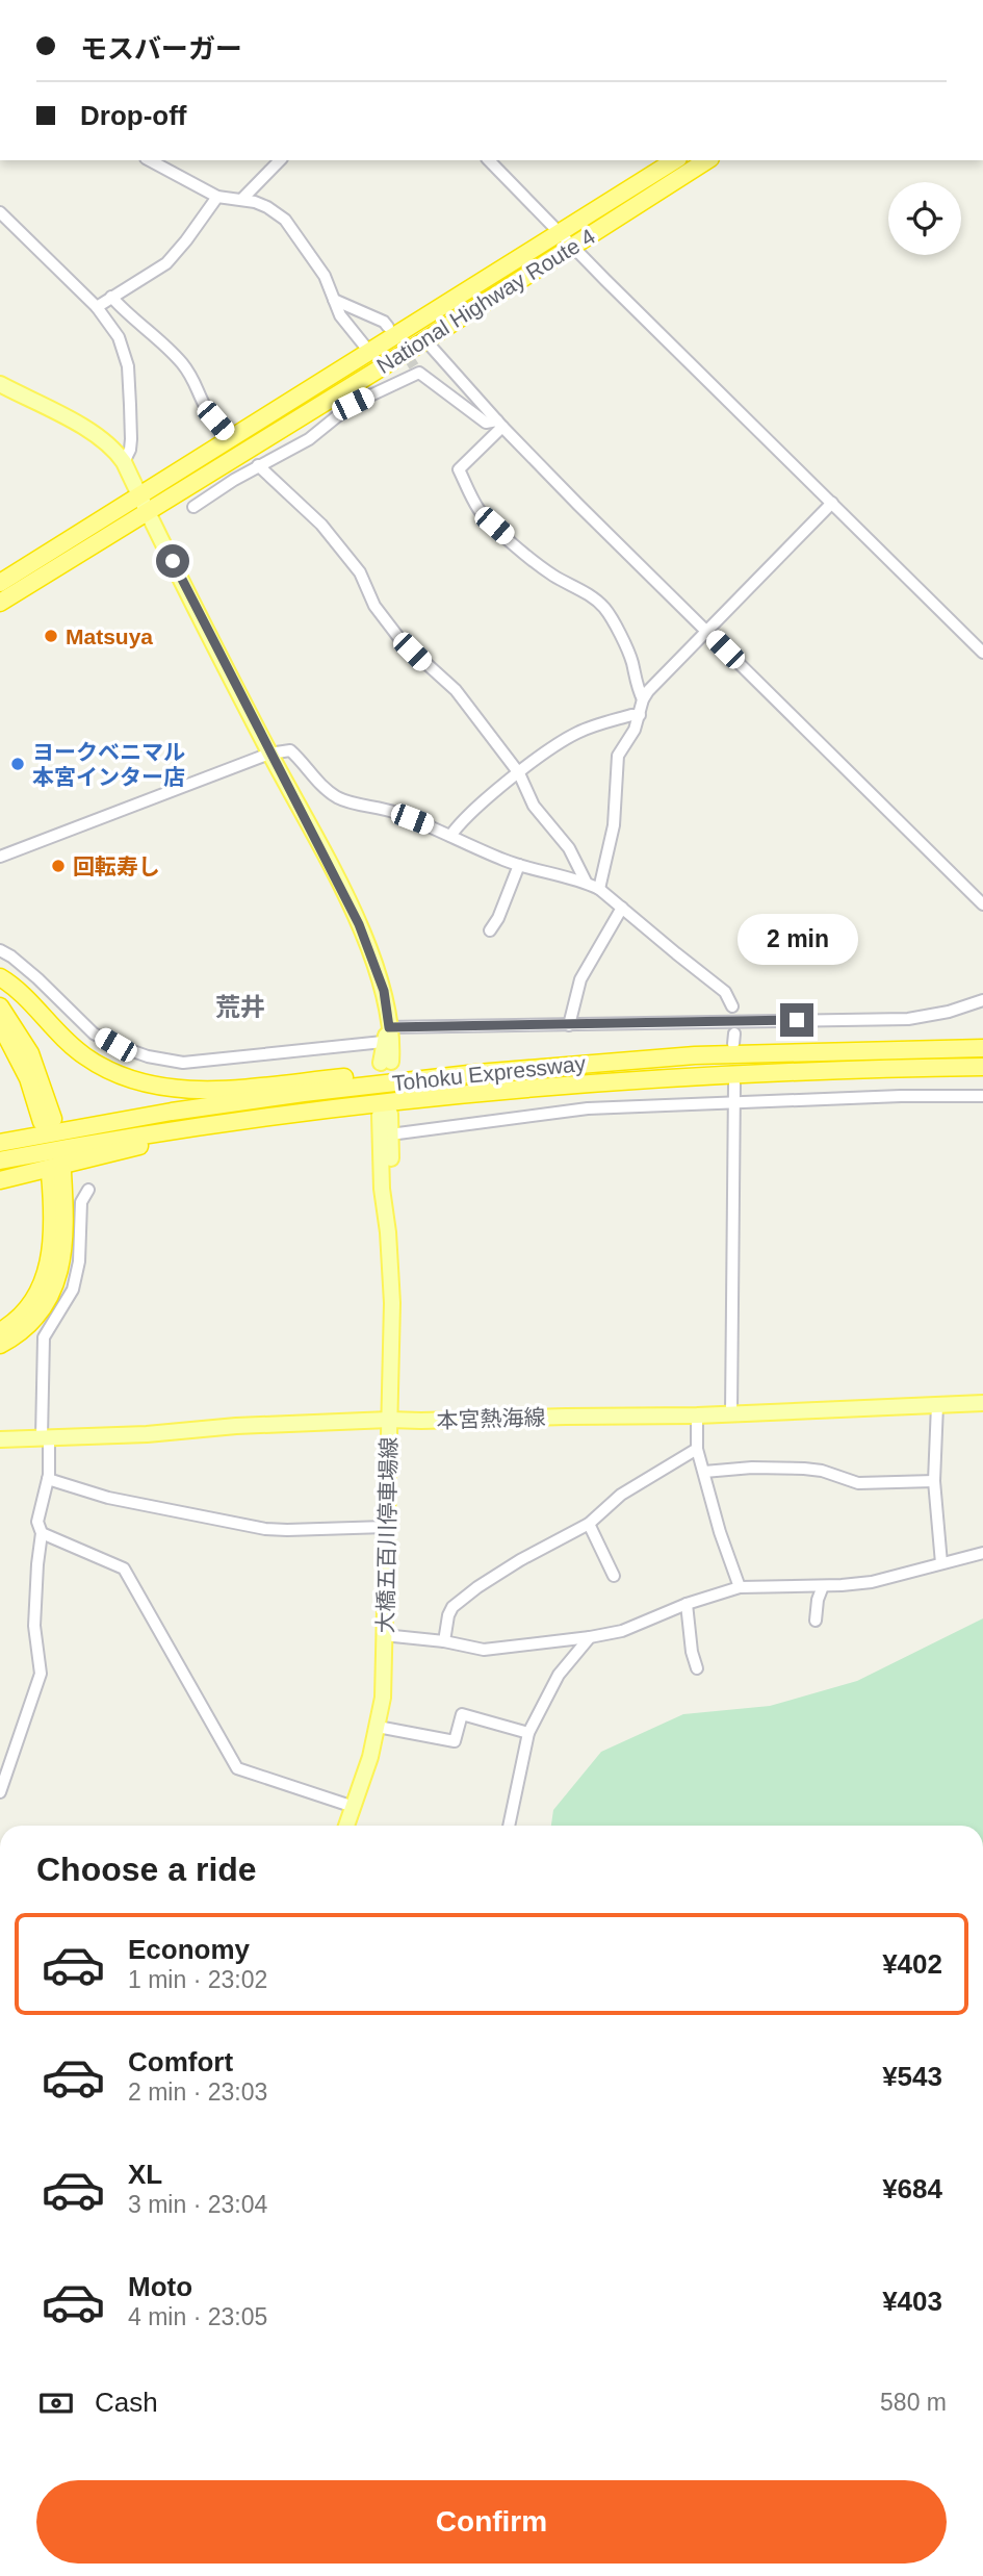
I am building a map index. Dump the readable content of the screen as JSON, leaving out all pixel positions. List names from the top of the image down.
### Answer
{
  "streets": {
    "highway": ["National Highway Route 4", "Tohoku Expressway"],
    "main road": ["本宮熱海線", "大橋五百川停車場線"]
  },
  "crossings": [
    ["本宮熱海線", "大橋五百川停車場線"]
  ],
  "districts": ["荒井"],
  "places": ["Matsuya", "ヨークベニマル 本宮インター店", "回転寿し"],
  "page": {
    "banner": ["モスバーガー", "Drop-off"],
    "bubble": "2 min",
    "heading": "Choose a ride",
    "list": [
      {
        "name": "Economy",
        "note": "1 min · 23:02",
        "value": "¥402"
      },
      {
        "name": "Comfort",
        "note": "2 min · 23:03",
        "value": "¥543"
      },
      {
        "name": "XL",
        "note": "3 min · 23:04",
        "value": "¥684"
      },
      {
        "name": "Moto",
        "note": "4 min · 23:05",
        "value": "¥403"
      }
    ],
    "pay": ["Cash", "580 m"],
    "buttons": "Confirm"
  }
}
